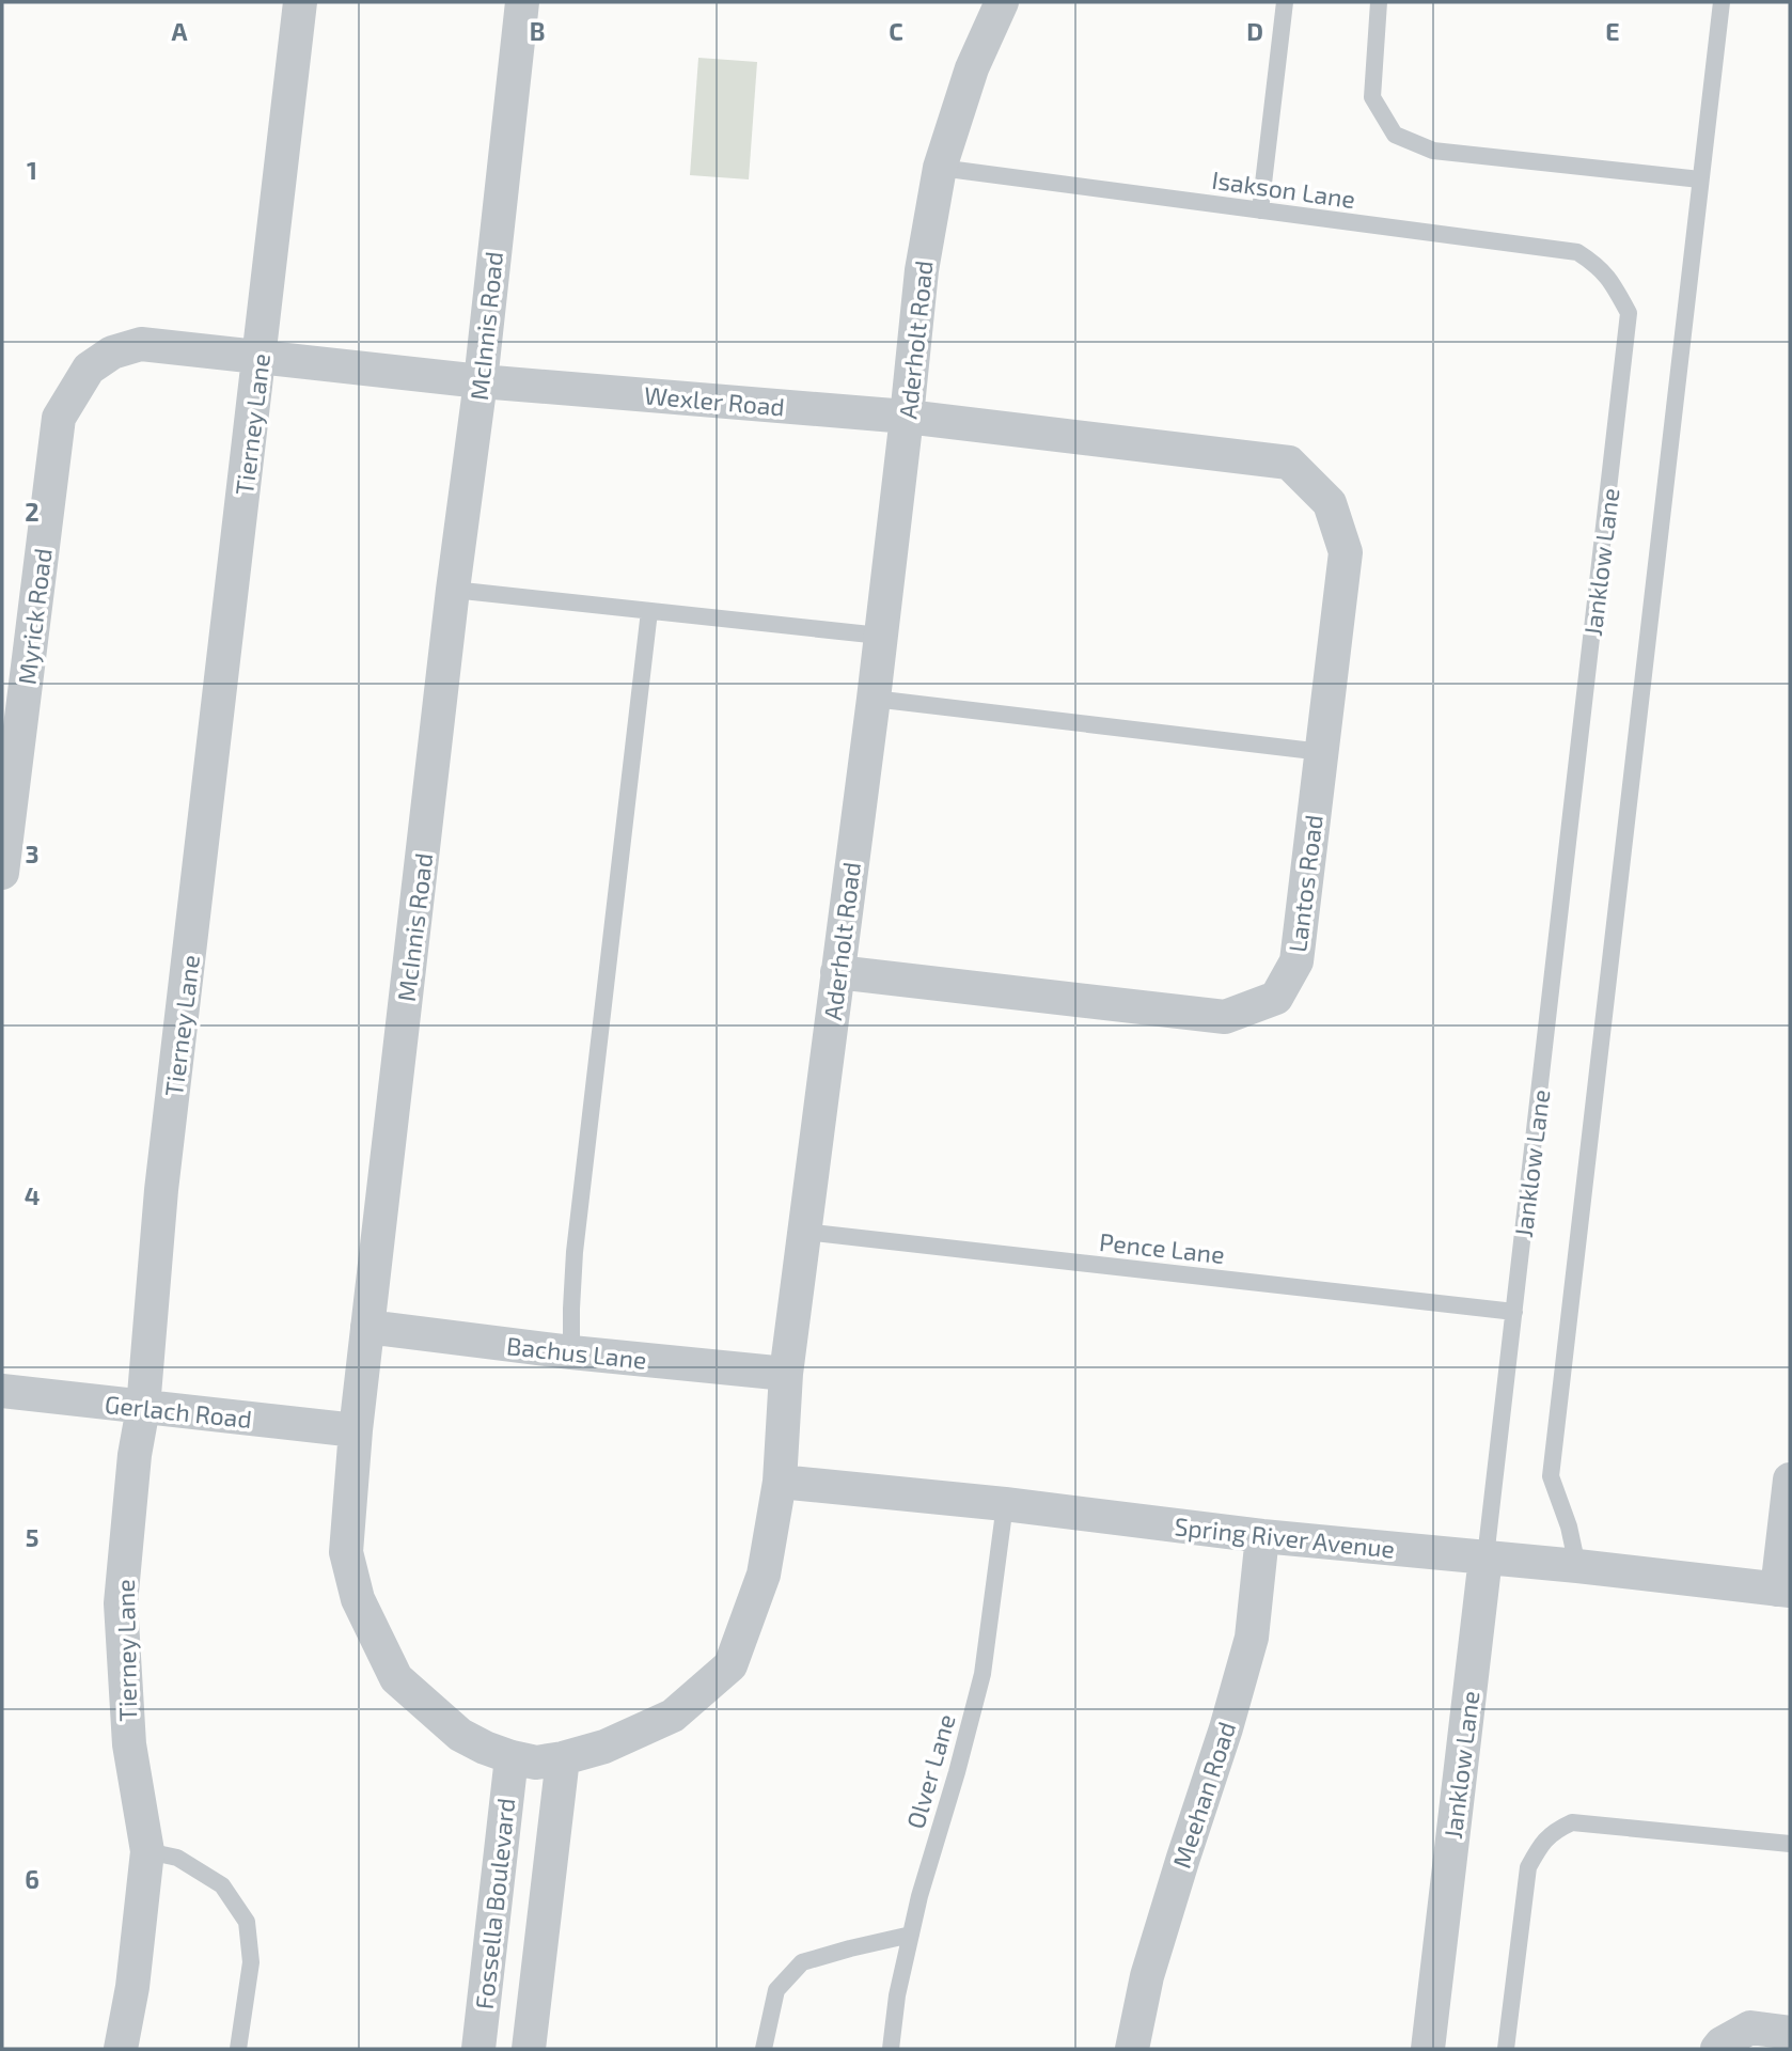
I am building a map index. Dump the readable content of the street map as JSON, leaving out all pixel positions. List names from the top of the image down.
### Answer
{
  "streets": {
    "street": [
      "McInnis Road",
      "Aderholt Road",
      "Wexler Road",
      "Tierney Lane",
      "Janklow Lane",
      "Myrick Road",
      "Lantos Road",
      "Bachus Lane",
      "Gerlach Road",
      "Spring River Avenue",
      "Meehan Road",
      "Fossella Boulevard"
    ],
    "lane": ["Isakson Lane", "Pence Lane", "Olver Lane"]
  },
  "crossings": [
    ["Isakson Lane", "Aderholt Road"],
    ["Isakson Lane", "Janklow Lane"],
    ["McInnis Road", "Aderholt Road"],
    ["McInnis Road", "Wexler Road"],
    ["McInnis Road", "Bachus Lane"],
    ["McInnis Road", "Gerlach Road"],
    ["McInnis Road", "Fossella Boulevard"],
    ["Aderholt Road", "Wexler Road"],
    ["Aderholt Road", "Lantos Road"],
    ["Aderholt Road", "Pence Lane"],
    ["Aderholt Road", "Bachus Lane"],
    ["Aderholt Road", "Spring River Avenue"],
    ["Aderholt Road", "Fossella Boulevard"],
    ["Wexler Road", "Tierney Lane"],
    ["Wexler Road", "Myrick Road"],
    ["Wexler Road", "Lantos Road"],
    ["Tierney Lane", "Gerlach Road"],
    ["Janklow Lane", "Pence Lane"],
    ["Janklow Lane", "Spring River Avenue"],
    ["Spring River Avenue", "Olver Lane"],
    ["Spring River Avenue", "Meehan Road"]
  ],
  "grid": {
    "columns": [
      "A",
      "B",
      "C",
      "D",
      "E"
    ],
    "rows": [
      "1",
      "2",
      "3",
      "4",
      "5",
      "6"
    ]
  }
}
